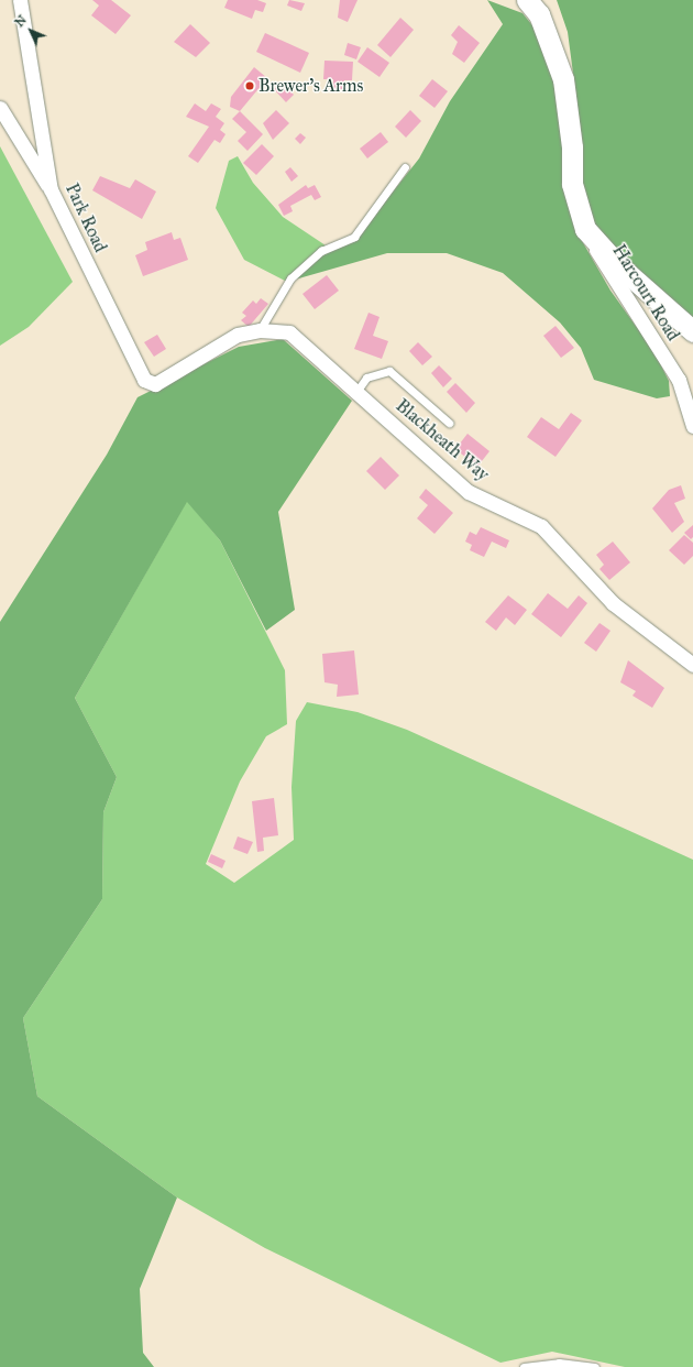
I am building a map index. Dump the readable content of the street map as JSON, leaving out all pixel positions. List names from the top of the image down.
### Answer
{
  "streets": {
    "street": ["Park Road", "Harcourt Road", "Blackheath Way"]
  },
  "crossings": [
    ["Park Road", "Blackheath Way"]
  ],
  "places": ["Brewer's Arms"],
  "north": "top left"
}
